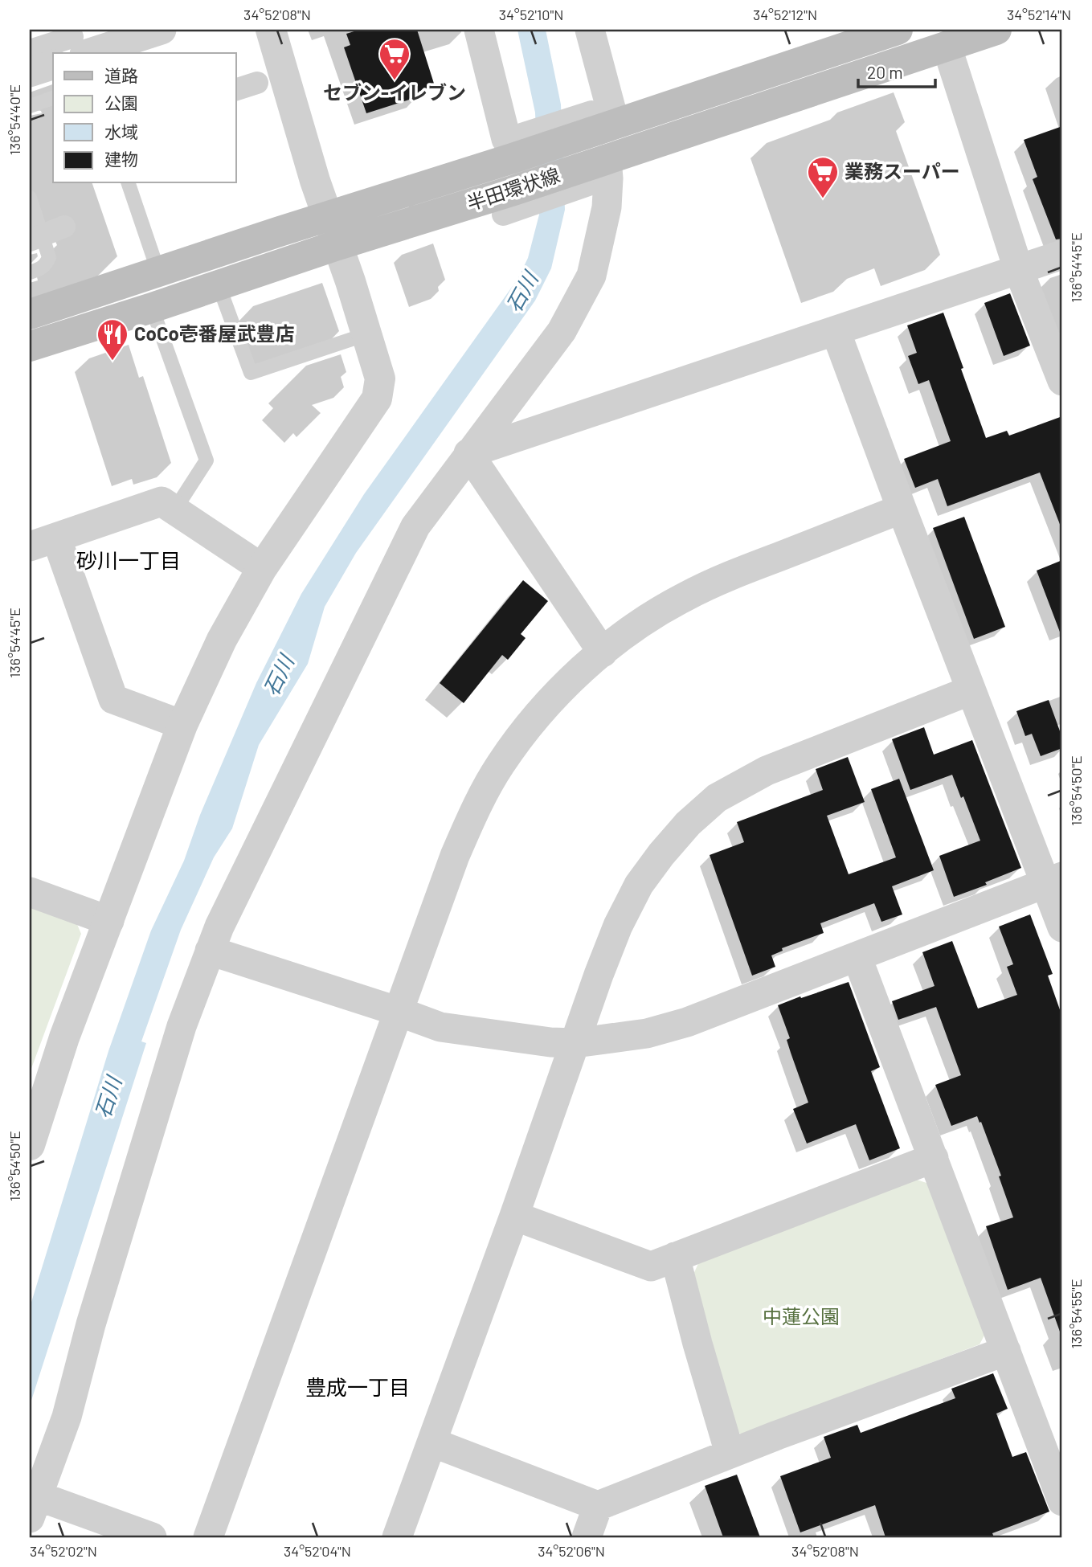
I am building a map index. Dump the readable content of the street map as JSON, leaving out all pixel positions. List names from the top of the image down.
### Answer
{
  "streets": {
    "main road": ["半田環状線"]
  },
  "districts": ["砂川一丁目", "豊成一丁目"],
  "water": ["石川"],
  "parks": ["中蓮公園"],
  "places": {
    "supermarket": ["セブン-イレブン", "業務スーパー"],
    "restaurant": ["CoCo壱番屋武豊店"]
  },
  "legend": [
    "道路",
    "公園",
    "水域",
    "建物"
  ],
  "scale_bar": "20 m",
  "coordinates": [
    "34°52'08\"N",
    "34°52'10\"N",
    "34°52'12\"N",
    "34°52'14\"N",
    "136°54'40\"E",
    "136°54'45\"E",
    "136°54'50\"E",
    "136°54'55\"E",
    "34°52'02\"N",
    "34°52'04\"N",
    "34°52'06\"N"
  ]
}
